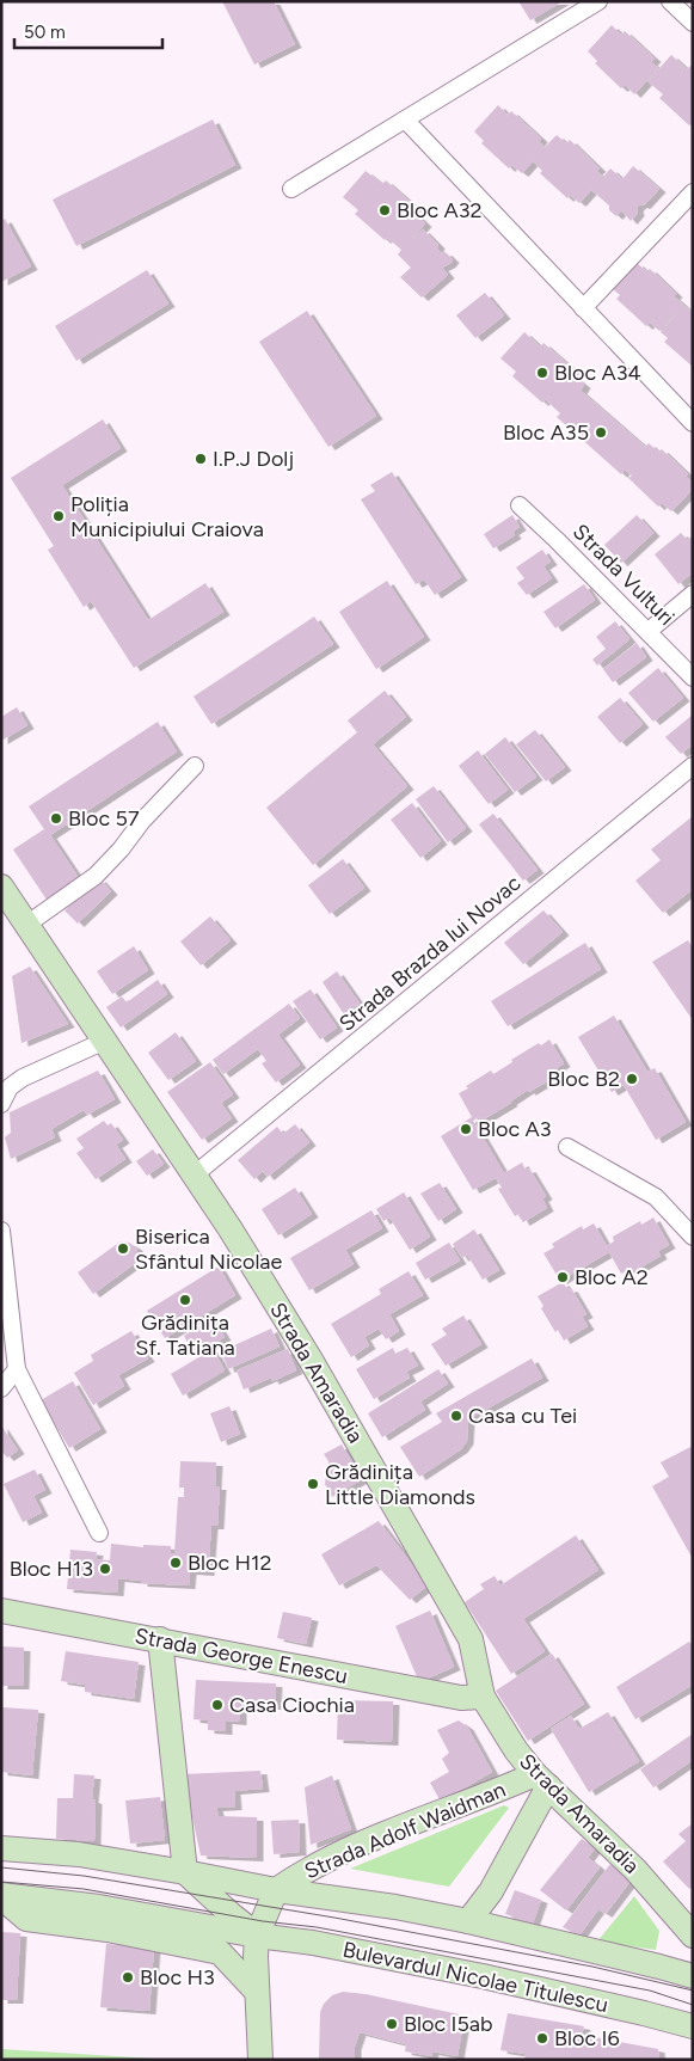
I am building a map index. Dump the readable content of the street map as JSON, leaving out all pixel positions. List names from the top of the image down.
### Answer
{
  "streets": {
    "main road": [
      "Strada Amaradia",
      "Strada George Enescu",
      "Strada Adolf Waidman",
      "Bulevardul Nicolae Titulescu"
    ],
    "street": ["Strada Vulturi", "Strada Brazda lui Novac"]
  },
  "crossings": [
    ["Strada Brazda lui Novac", "Strada Amaradia"],
    ["Strada Amaradia", "Strada George Enescu"],
    ["Strada Amaradia", "Strada Adolf Waidman"]
  ],
  "places": [
    "Bloc A32",
    "Bloc A34",
    "Bloc A35",
    "I.P.J Dolj",
    "Poliția Municipiului Craiova",
    "Bloc 57",
    "Bloc B2",
    "Bloc A3",
    "Biserica Sfântul Nicolae",
    "Bloc A2",
    "Grădinița Sf. Tatiana",
    "Casa cu Tei",
    "Grădinița Little Diamonds",
    "Bloc H12",
    "Bloc H13",
    "Casa Ciochia",
    "Bloc H3",
    "Bloc I5ab",
    "Bloc I6"
  ],
  "scale_bar": "50 m"
}
